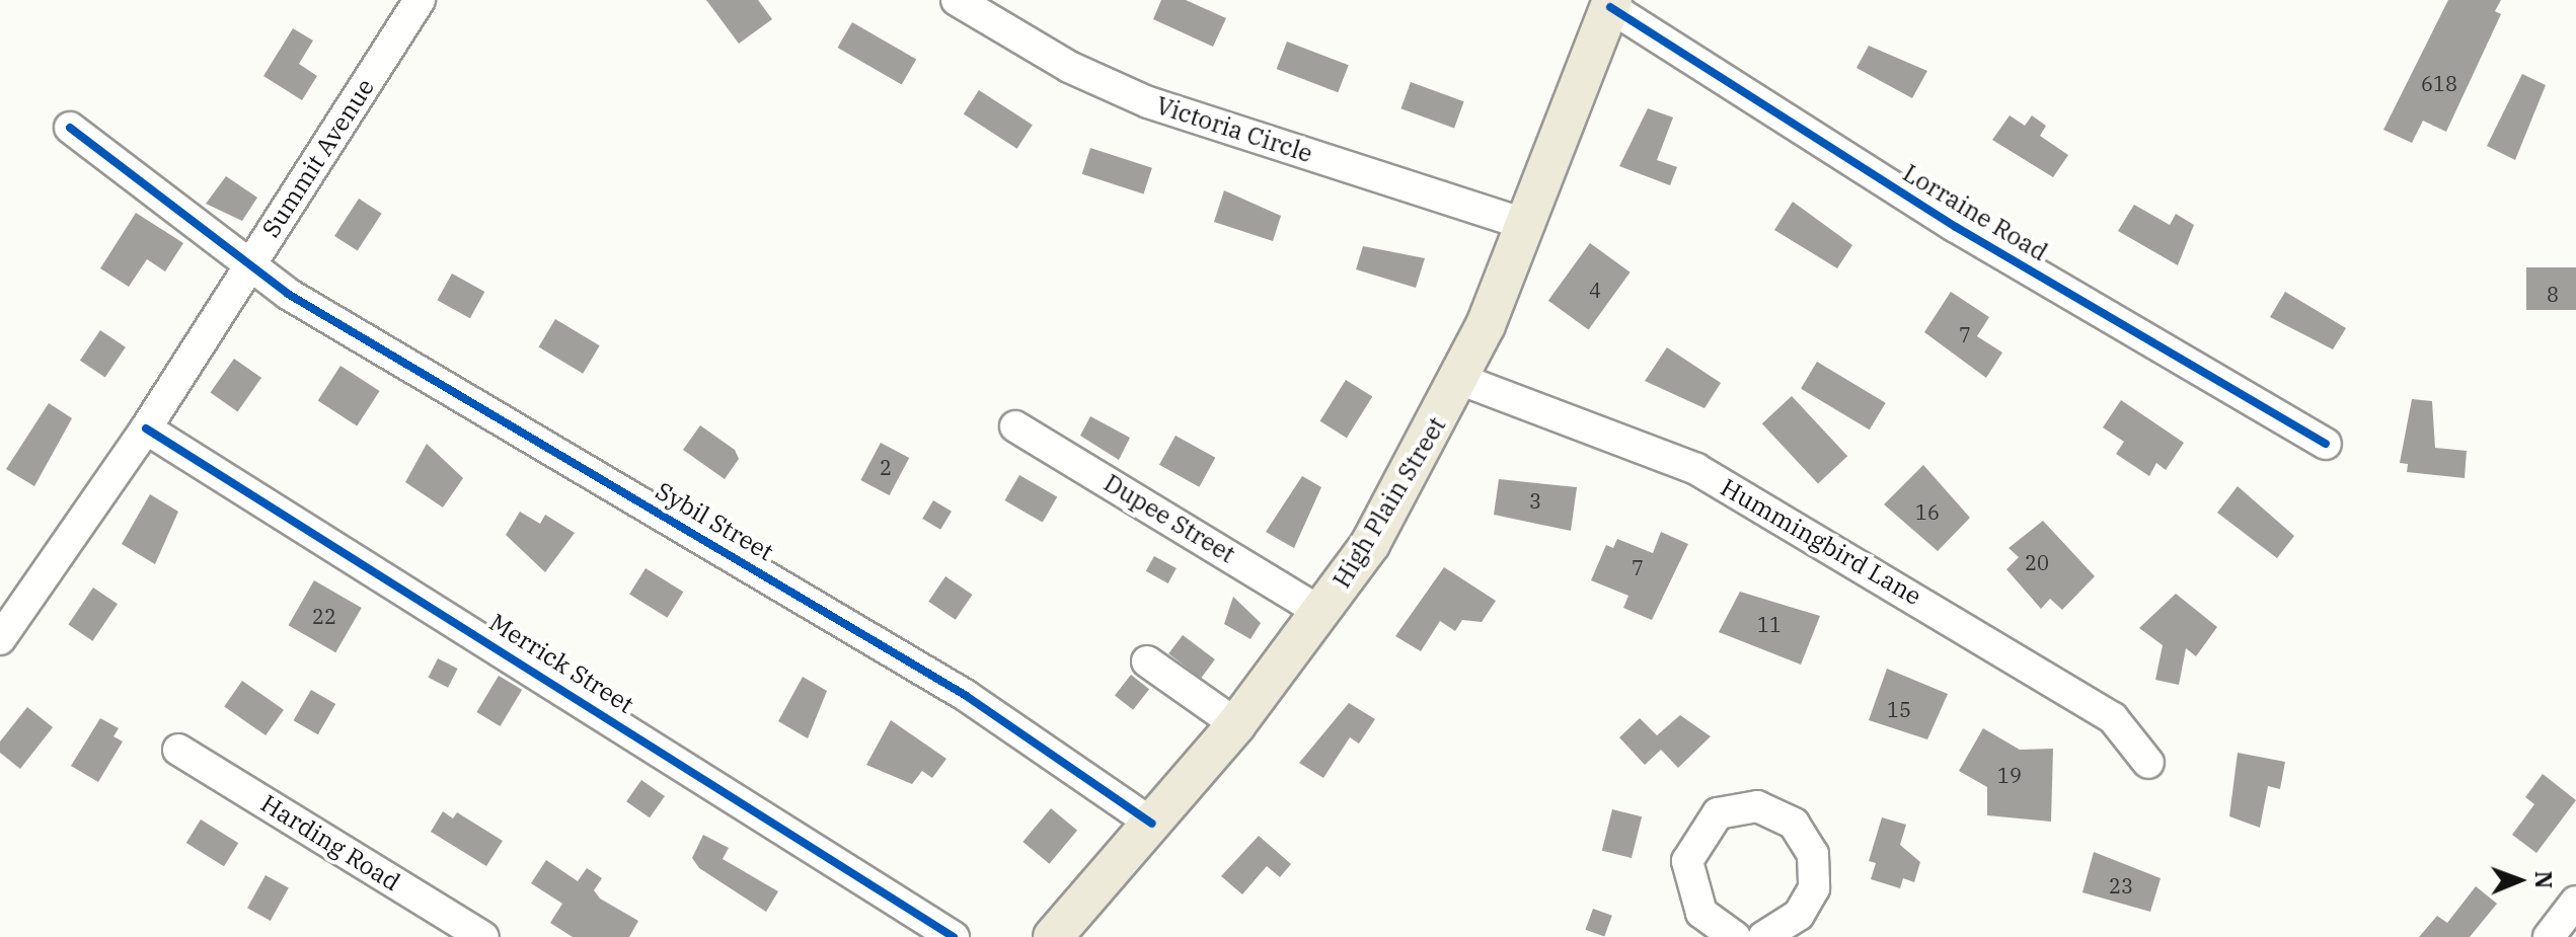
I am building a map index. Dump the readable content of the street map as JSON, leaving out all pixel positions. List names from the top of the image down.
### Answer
{
  "streets": {
    "main road": ["High Plain Street"],
    "street": [
      "Victoria Circle",
      "Summit Avenue",
      "Lorraine Road",
      "Dupee Street",
      "Sybil Street",
      "Hummingbird Lane",
      "Merrick Street",
      "Harding Road"
    ]
  },
  "crossings": [
    ["Victoria Circle", "High Plain Street"],
    ["Summit Avenue", "Sybil Street"],
    ["Summit Avenue", "Merrick Street"],
    ["Lorraine Road", "High Plain Street"],
    ["High Plain Street", "Dupee Street"],
    ["High Plain Street", "Sybil Street"],
    ["High Plain Street", "Hummingbird Lane"]
  ],
  "house_numbers": [
    "618",
    "4",
    "8",
    "7",
    "2",
    "3",
    "16",
    "20",
    "7",
    "22",
    "11",
    "15",
    "19",
    "23"
  ],
  "north": "right"
}
